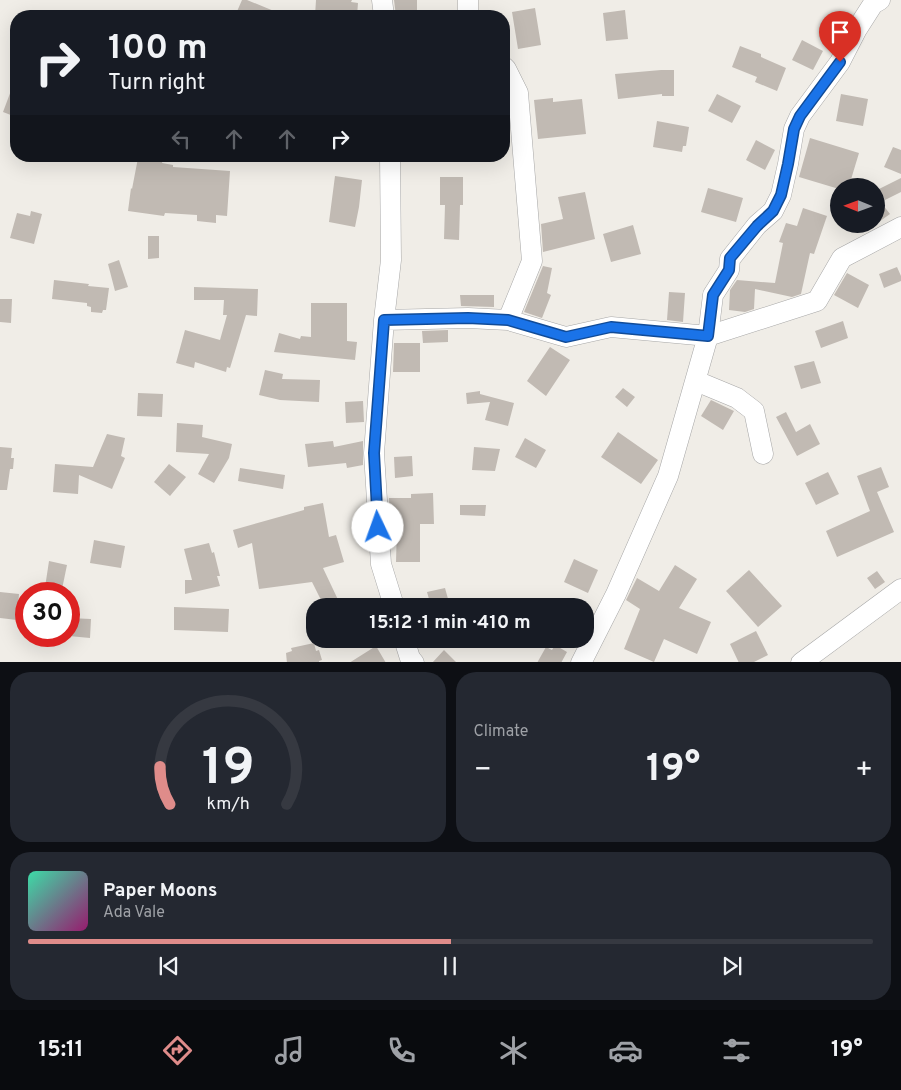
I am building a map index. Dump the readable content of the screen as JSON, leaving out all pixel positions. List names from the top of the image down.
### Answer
{
  "north": "left",
  "page": {
    "turn": ["100 m", "Turn right"],
    "limit": "30",
    "trip": "15:12 · 1 min · 410 m",
    "tile": "Climate",
    "heat": ["−", "19°", "+"],
    "song": ["Paper Moons", "Ada Vale"],
    "tabs": ["15:11", "19°"],
    "gauge": ["19", "km/h"]
  }
}
